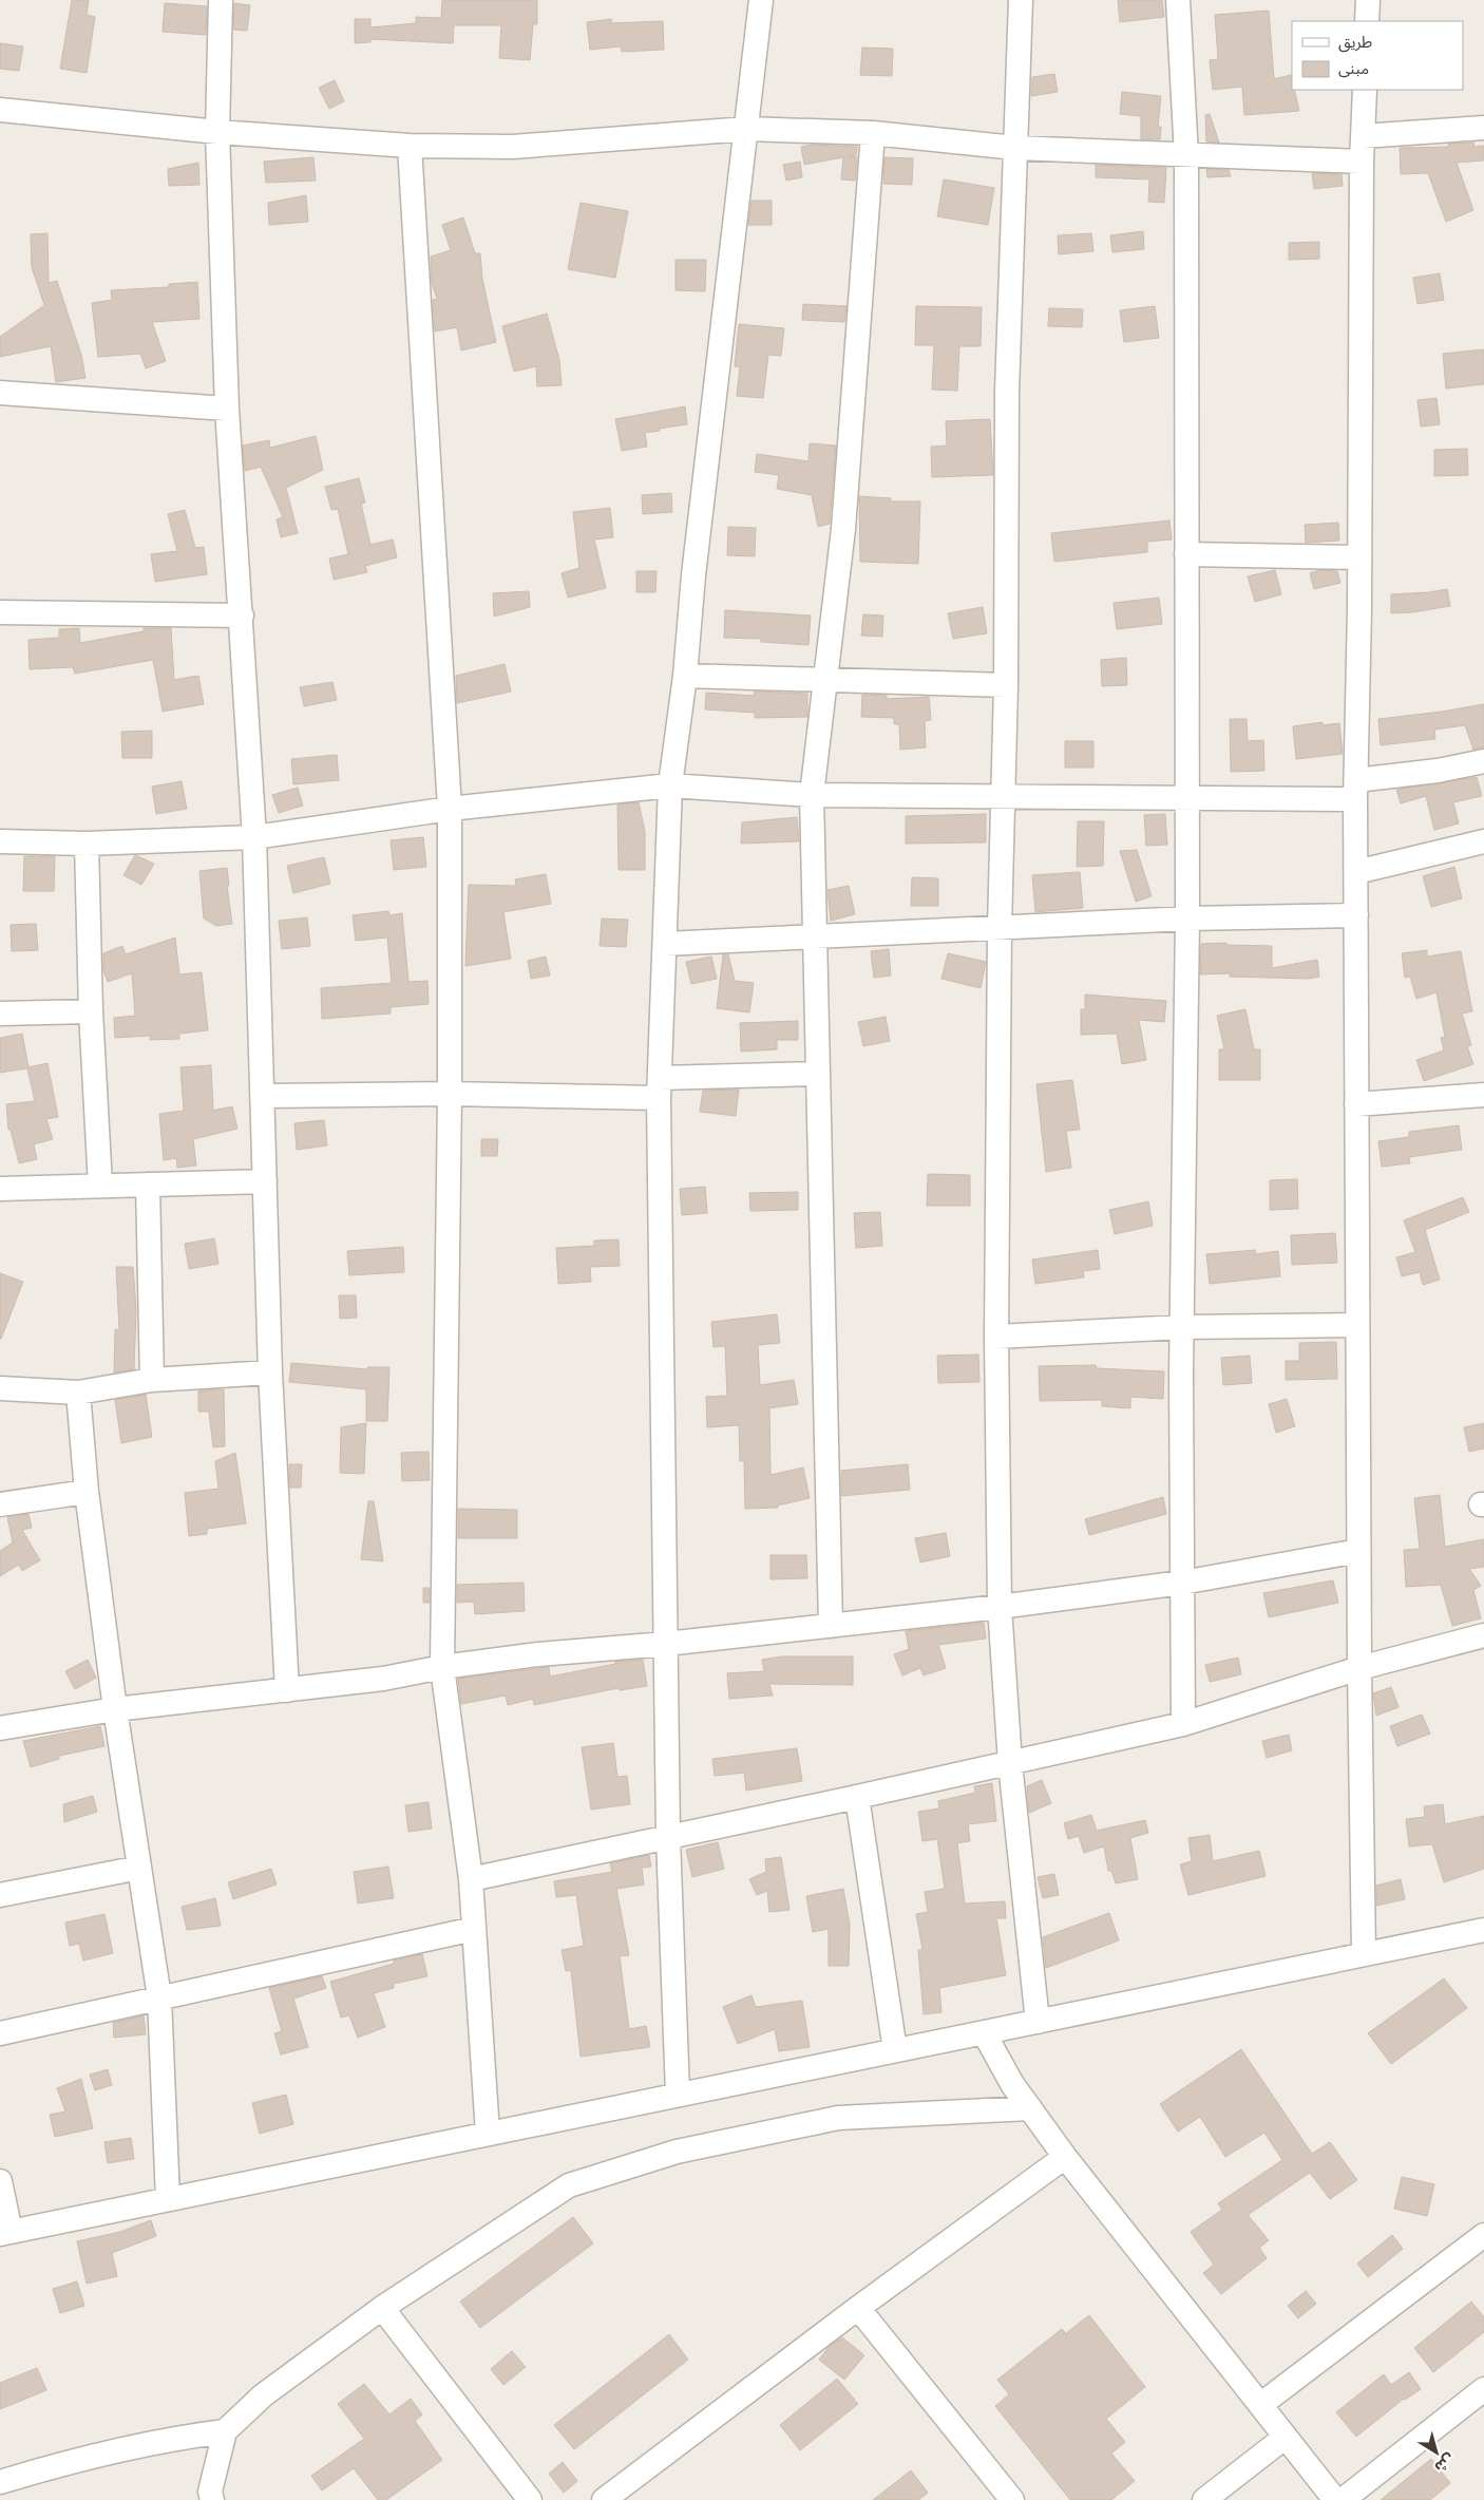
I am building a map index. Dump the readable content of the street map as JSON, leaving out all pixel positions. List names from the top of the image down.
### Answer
{
  "legend": ["طريق", "مبنى"],
  "north": "bottom right"
}
